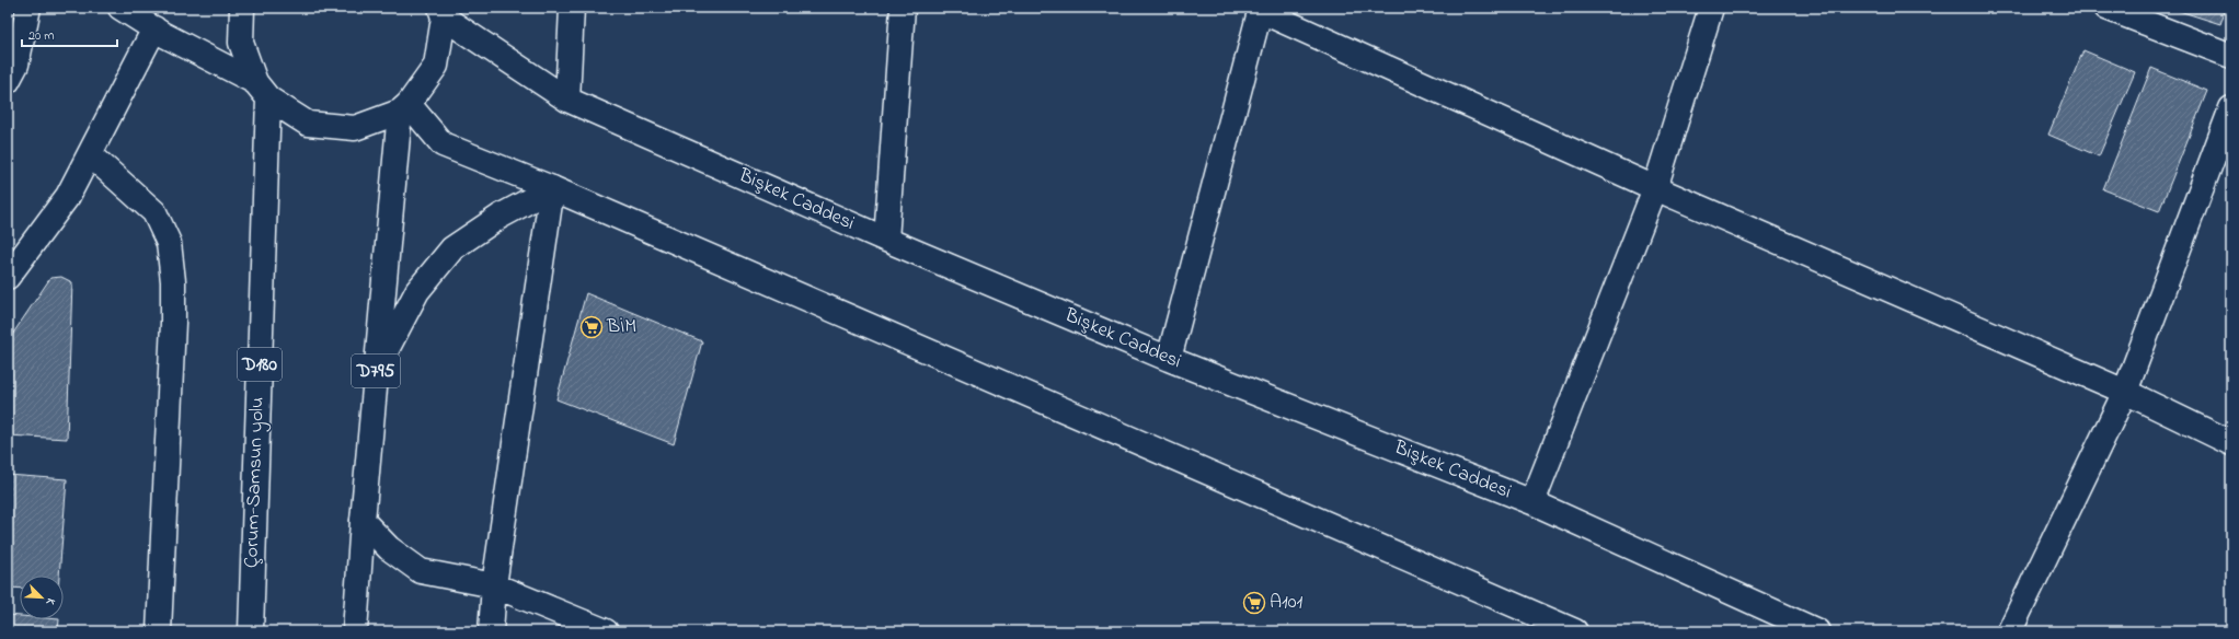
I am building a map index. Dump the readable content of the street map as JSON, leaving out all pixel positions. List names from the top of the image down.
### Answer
{
  "streets": {
    "main road": [
      "Bişkek Caddesi",
      "D180",
      "D795",
      "Çorum-Samsun yolu"
    ]
  },
  "places": {
    "supermarket": ["BİM", "A101"]
  },
  "scale_bar": "20 m",
  "north": "bottom right"
}
